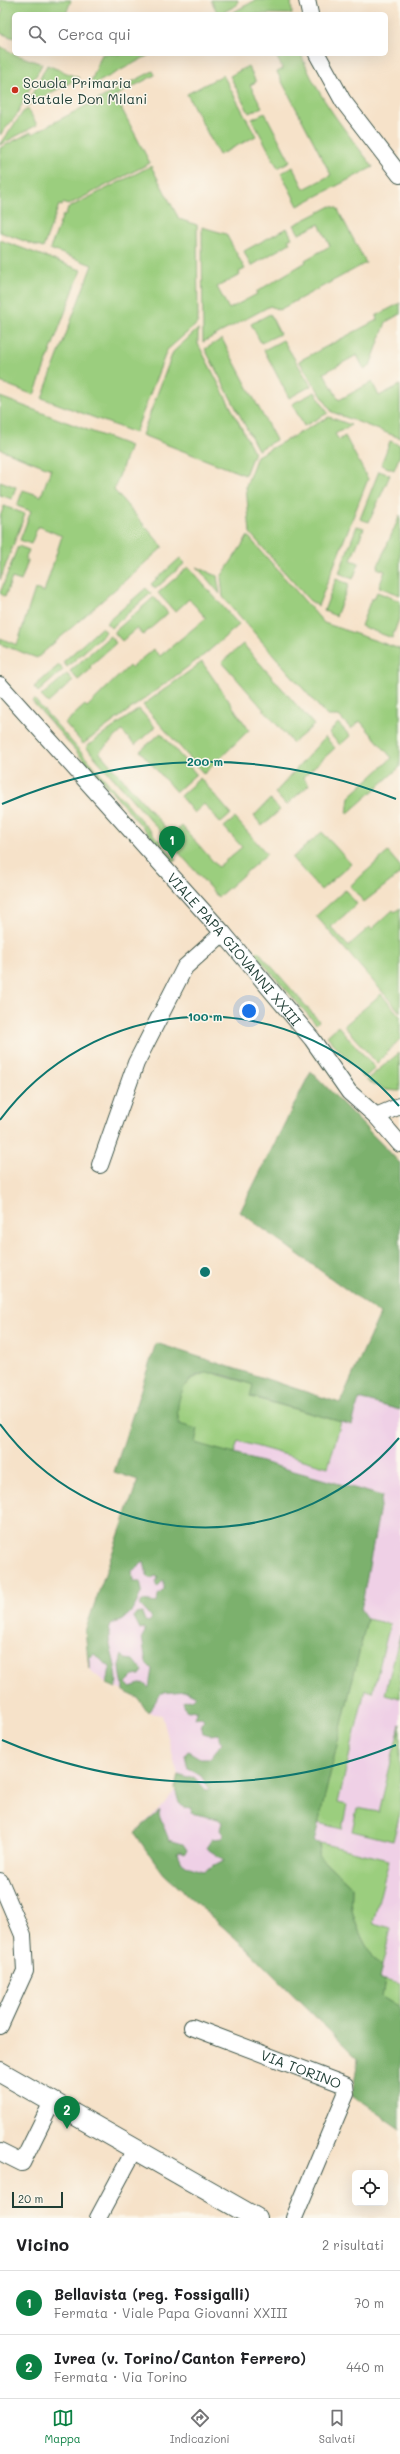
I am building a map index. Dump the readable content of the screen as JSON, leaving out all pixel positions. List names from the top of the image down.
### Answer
{
  "streets": {
    "street": ["VIALE PAPA GIOVANNI XXIII", "VIA TORINO"]
  },
  "places": ["Scuola Primaria Statale Don Milani"],
  "scale_bar": "20 m",
  "page": {
    "search": "Cerca qui",
    "pins": ["1", "2"],
    "scale": "20 m",
    "heading": ["Vicino", "2 risultati"],
    "list": [
      {
        "mark": "1",
        "name": "Bellavista (reg. Fossigalli)",
        "note": "Fermata · Viale Papa Giovanni XXIII",
        "value": "70 m"
      },
      {
        "mark": "2",
        "name": "Ivrea (v. Torino/Canton Ferrero)",
        "note": "Fermata · Via Torino",
        "value": "440 m"
      }
    ],
    "nav": ["Mappa", "Indicazioni", "Salvati"]
  },
  "rings": ["200 m", "100 m"]
}
